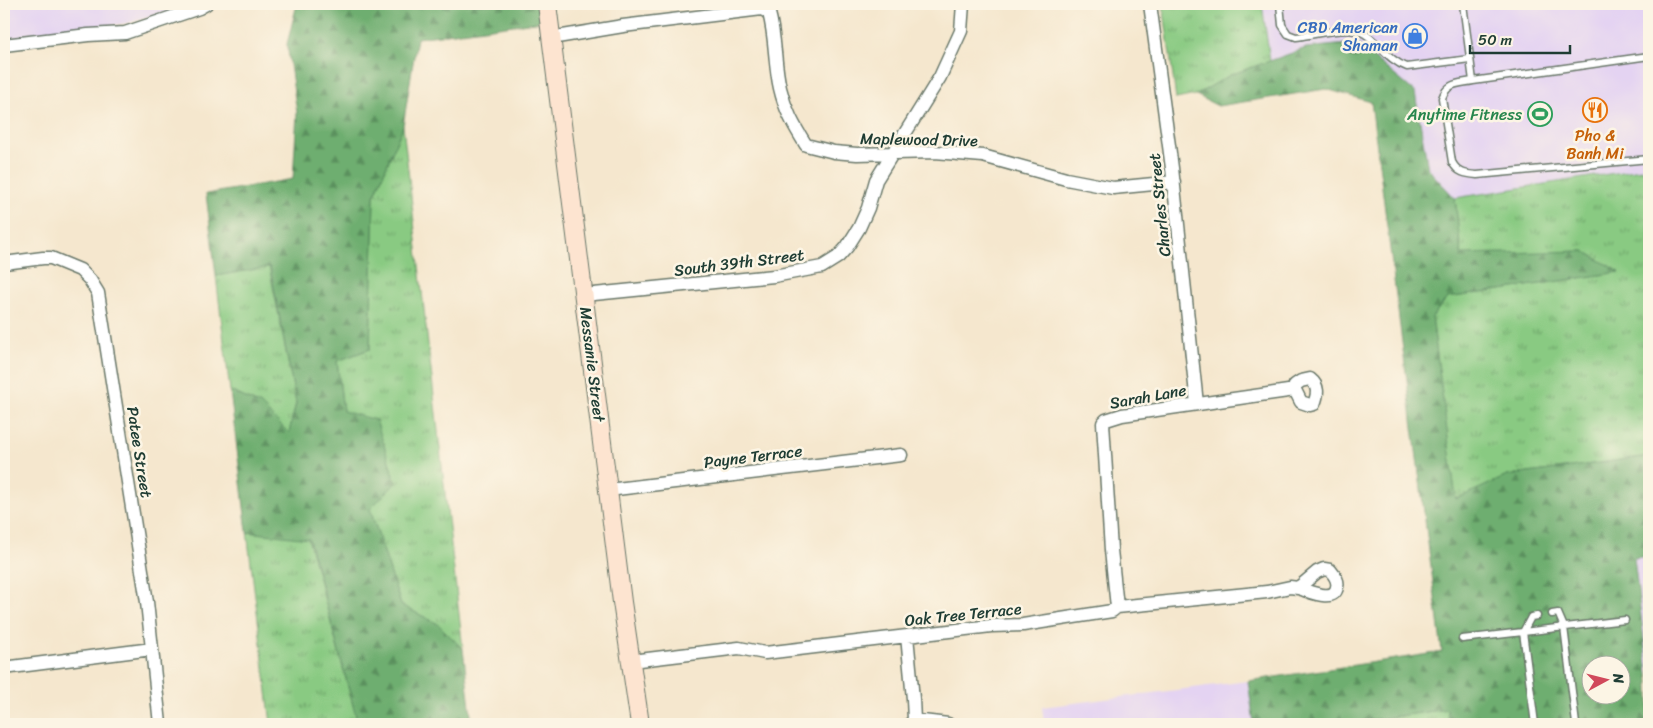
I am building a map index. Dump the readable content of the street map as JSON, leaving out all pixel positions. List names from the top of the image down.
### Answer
{
  "streets": {
    "street": [
      "Maplewood Drive",
      "Charles Street",
      "South 39th Street",
      "Messanie Street",
      "Sarah Lane",
      "Patee Street",
      "Payne Terrace",
      "Oak Tree Terrace"
    ]
  },
  "crossings": [
    ["Maplewood Drive", "Charles Street"],
    ["Maplewood Drive", "South 39th Street"],
    ["Maplewood Drive", "Messanie Street"],
    ["Charles Street", "Sarah Lane"],
    ["South 39th Street", "Messanie Street"],
    ["Messanie Street", "Payne Terrace"],
    ["Messanie Street", "Oak Tree Terrace"],
    ["Sarah Lane", "Oak Tree Terrace"]
  ],
  "places": {
    "shop": ["CBD American Shaman"],
    "restaurant": ["Pho & Banh Mi"],
    "sports": ["Anytime Fitness"]
  },
  "scale_bar": "50 m",
  "north": "right"
}
